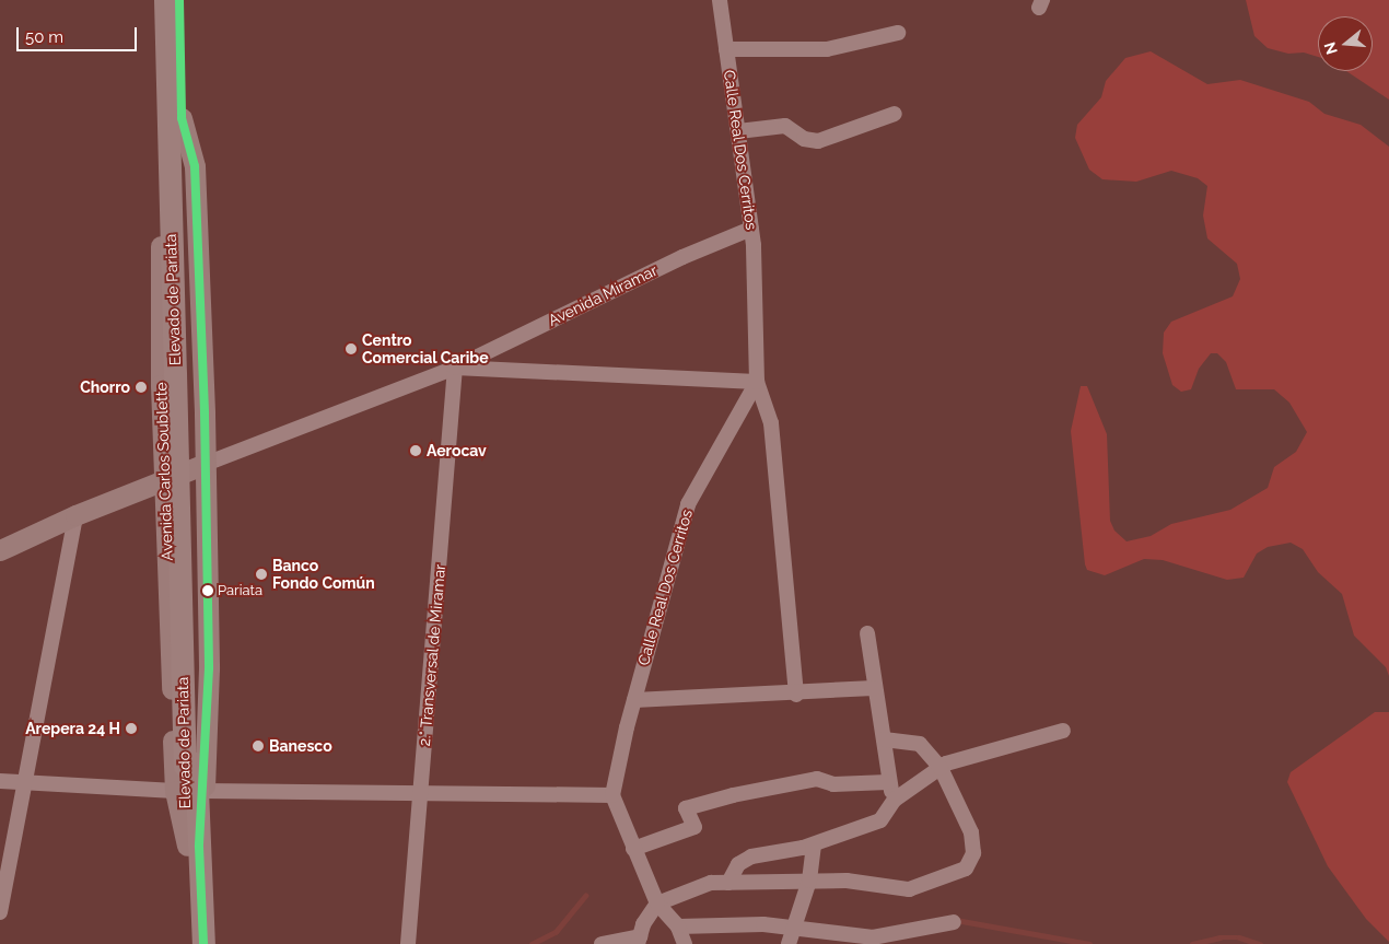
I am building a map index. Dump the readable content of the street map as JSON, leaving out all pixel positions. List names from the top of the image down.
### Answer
{
  "streets": {
    "main road": ["Elevado de Pariata", "Avenida Carlos Soublette"],
    "street": ["Calle Real Dos Cerritos", "Avenida Miramar", "2.° Transversal de Miramar"]
  },
  "crossings": [
    ["Calle Real Dos Cerritos", "Avenida Miramar"],
    ["Avenida Miramar", "Avenida Carlos Soublette"],
    ["Avenida Miramar", "2.° Transversal de Miramar"],
    ["Elevado de Pariata", "Avenida Carlos Soublette"]
  ],
  "places": [
    "Centro Comercial Caribe",
    "Chorro",
    "Aerocav",
    "Banco Fondo Común",
    "Pariata",
    "Arepera 24 H",
    "Banesco"
  ],
  "scale_bar": "50 m",
  "north": "left"
}
